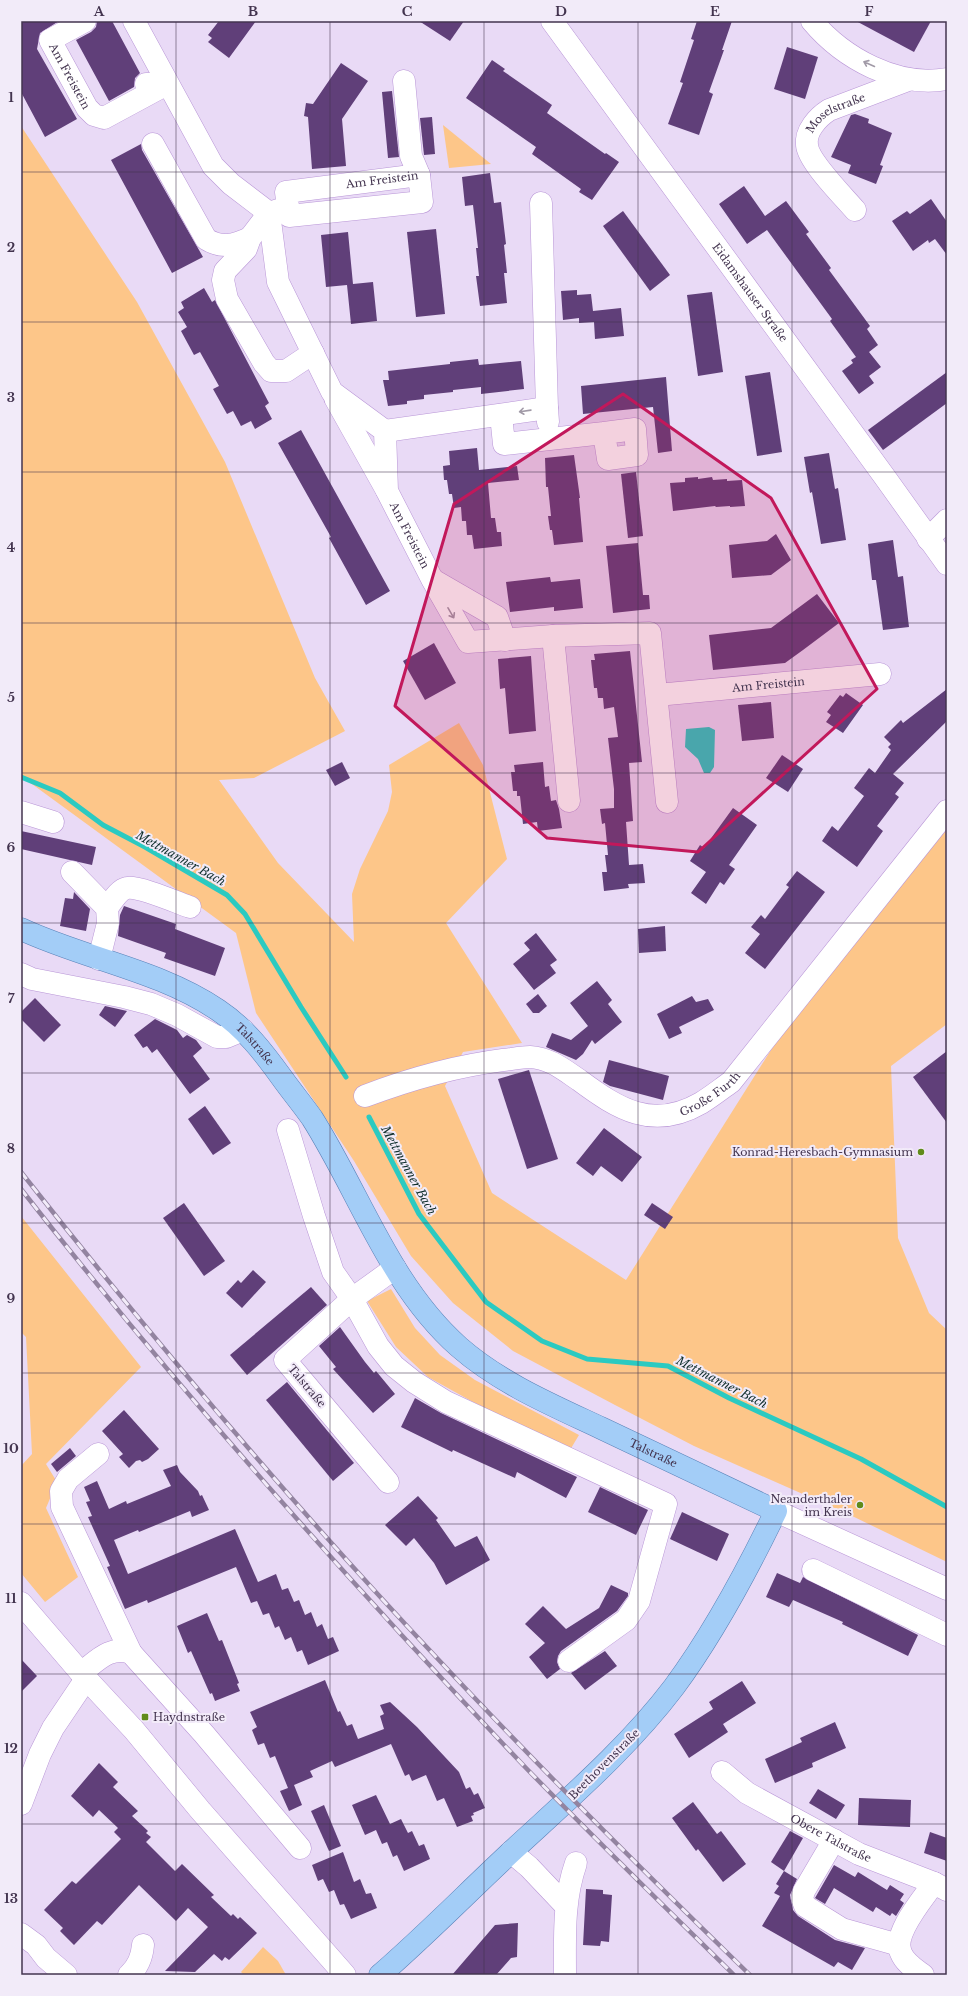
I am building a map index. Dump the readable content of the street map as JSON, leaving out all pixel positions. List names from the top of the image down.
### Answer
{
  "streets": {
    "main road": ["Talstraße", "Beethovenstraße"],
    "street": [
      "Am Freistein",
      "Moselstraße",
      "Eidamshauser Straße",
      "Große Furth",
      "Obere Talstraße"
    ]
  },
  "crossings": [
    ["Talstraße", "Beethovenstraße"]
  ],
  "water": ["Mettmanner Bach"],
  "places": {
    "other": ["Konrad-Heresbach-Gymnasium", "Neanderthaler im Kreis"],
    "transit": ["Haydnstraße"]
  },
  "grid": {
    "columns": [
      "A",
      "B",
      "C",
      "D",
      "E",
      "F"
    ],
    "rows": [
      "1",
      "2",
      "3",
      "4",
      "5",
      "6",
      "7",
      "8",
      "9",
      "10",
      "11",
      "12",
      "13"
    ]
  }
}
